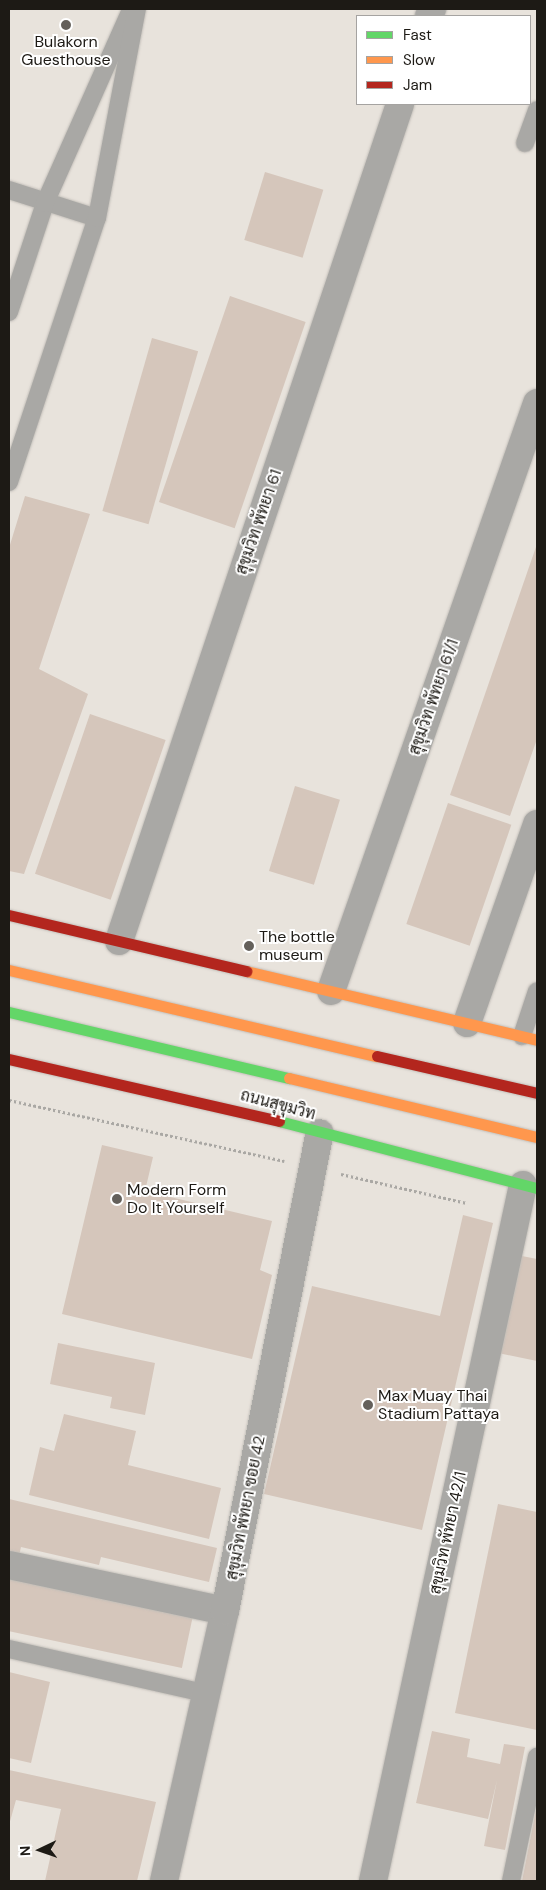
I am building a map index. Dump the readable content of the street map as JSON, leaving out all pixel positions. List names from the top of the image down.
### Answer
{
  "streets": {
    "highway": ["ถนนสุขุมวิท"],
    "street": [
      "สุขุมวิท พัทยา 61",
      "สุขุมวิท พัทยา 61/1",
      "สุขุมวิท พัทยา ซอย 42",
      "สุขุมวิท พัทยา 42/1"
    ]
  },
  "crossings": [
    ["ถนนสุขุมวิท", "สุขุมวิท พัทยา ซอย 42"],
    ["ถนนสุขุมวิท", "สุขุมวิท พัทยา 42/1"]
  ],
  "places": [
    "Bulakorn Guesthouse",
    "The bottle museum",
    "Modern Form Do It Yourself",
    "Max Muay Thai Stadium Pattaya"
  ],
  "legend": ["Fast", "Slow", "Jam"],
  "north": "left"
}
